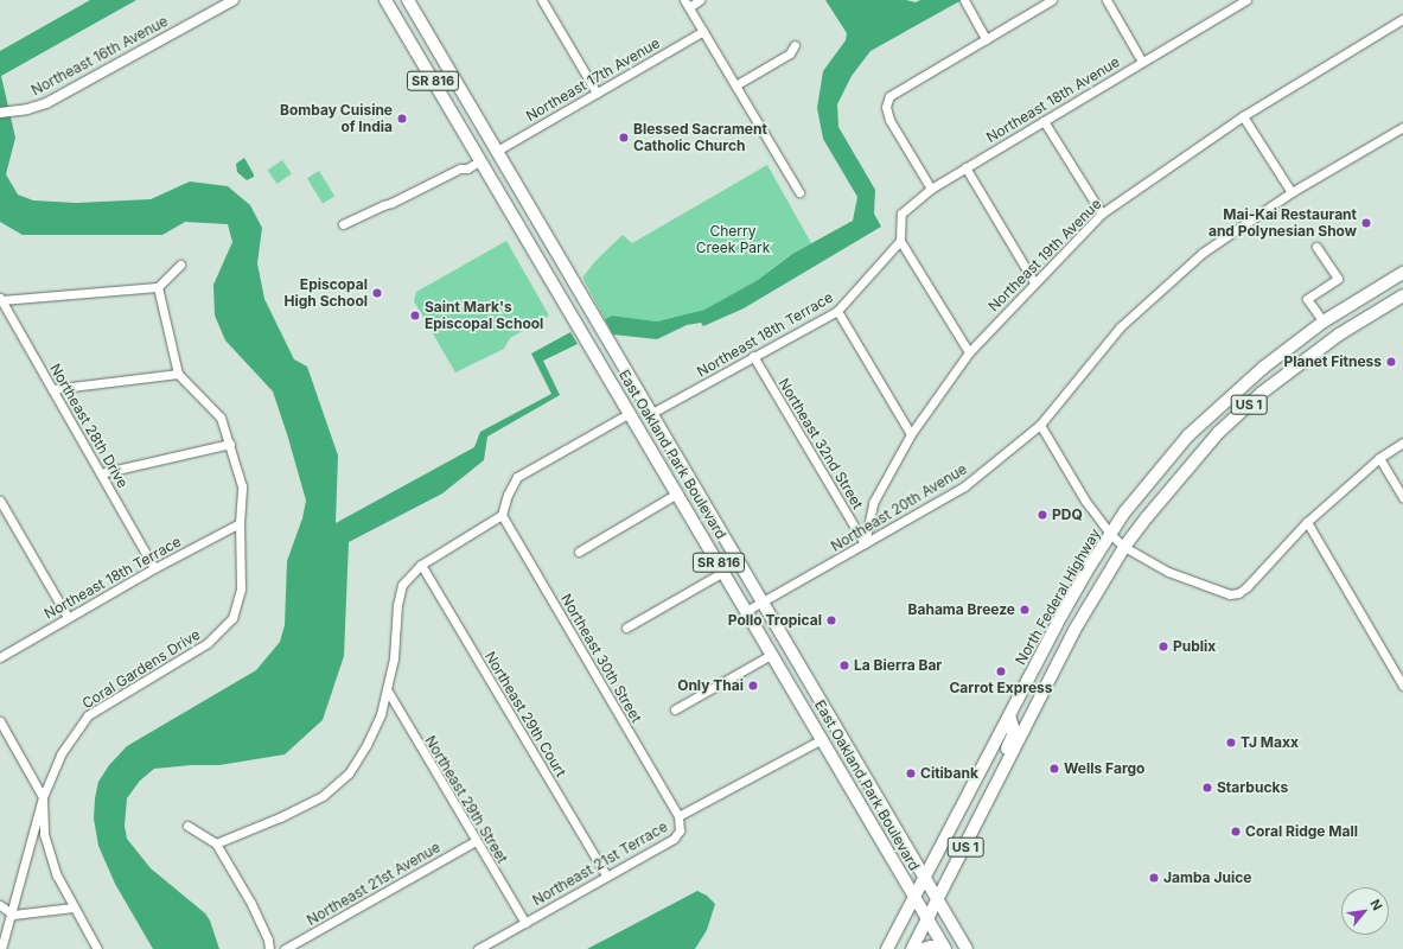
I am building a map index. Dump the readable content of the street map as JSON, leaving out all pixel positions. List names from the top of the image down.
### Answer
{
  "streets": {
    "main road": [
      "SR 816",
      "US 1",
      "East Oakland Park Boulevard",
      "North Federal Highway"
    ],
    "street": [
      "Northeast 16th Avenue",
      "Northeast 17th Avenue",
      "Northeast 18th Avenue",
      "Northeast 19th Avenue",
      "Northeast 18th Terrace",
      "Northeast 28th Drive",
      "Northeast 32nd Street",
      "Northeast 20th Avenue",
      "Northeast 30th Street",
      "Coral Gardens Drive",
      "Northeast 29th Court",
      "Northeast 29th Street",
      "Northeast 21st Terrace",
      "Northeast 21st Avenue"
    ]
  },
  "crossings": [
    ["Northeast 17th Avenue", "East Oakland Park Boulevard"],
    ["Northeast 18th Avenue", "Northeast 18th Terrace"],
    ["Northeast 19th Avenue", "Northeast 32nd Street"],
    ["Northeast 19th Avenue", "Northeast 20th Avenue"],
    ["Northeast 18th Terrace", "Northeast 28th Drive"],
    ["Northeast 18th Terrace", "Northeast 32nd Street"],
    ["Northeast 18th Terrace", "East Oakland Park Boulevard"],
    ["Northeast 18th Terrace", "Coral Gardens Drive"],
    ["US 1", "East Oakland Park Boulevard"],
    ["Northeast 32nd Street", "Northeast 20th Avenue"],
    ["East Oakland Park Boulevard", "Northeast 20th Avenue"],
    ["East Oakland Park Boulevard", "North Federal Highway"],
    ["East Oakland Park Boulevard", "Northeast 21st Terrace"],
    ["Northeast 30th Street", "Northeast 21st Terrace"],
    ["Northeast 29th Court", "Northeast 21st Terrace"],
    ["Northeast 29th Street", "Northeast 21st Terrace"],
    ["Northeast 29th Street", "Northeast 21st Avenue"]
  ],
  "parks": ["Cherry Creek Park"],
  "places": [
    "Bombay Cuisine of India",
    "Blessed Sacrament Catholic Church",
    "Mai-Kai Restaurant and Polynesian Show",
    "Episcopal High School",
    "Saint Mark's Episcopal School",
    "Planet Fitness",
    "PDQ",
    "Bahama Breeze",
    "Pollo Tropical",
    "Publix",
    "La Bierra Bar",
    "Carrot Express",
    "Only Thai",
    "TJ Maxx",
    "Wells Fargo",
    "Citibank",
    "Starbucks",
    "Coral Ridge Mall",
    "Jamba Juice"
  ],
  "north": "top right"
}
